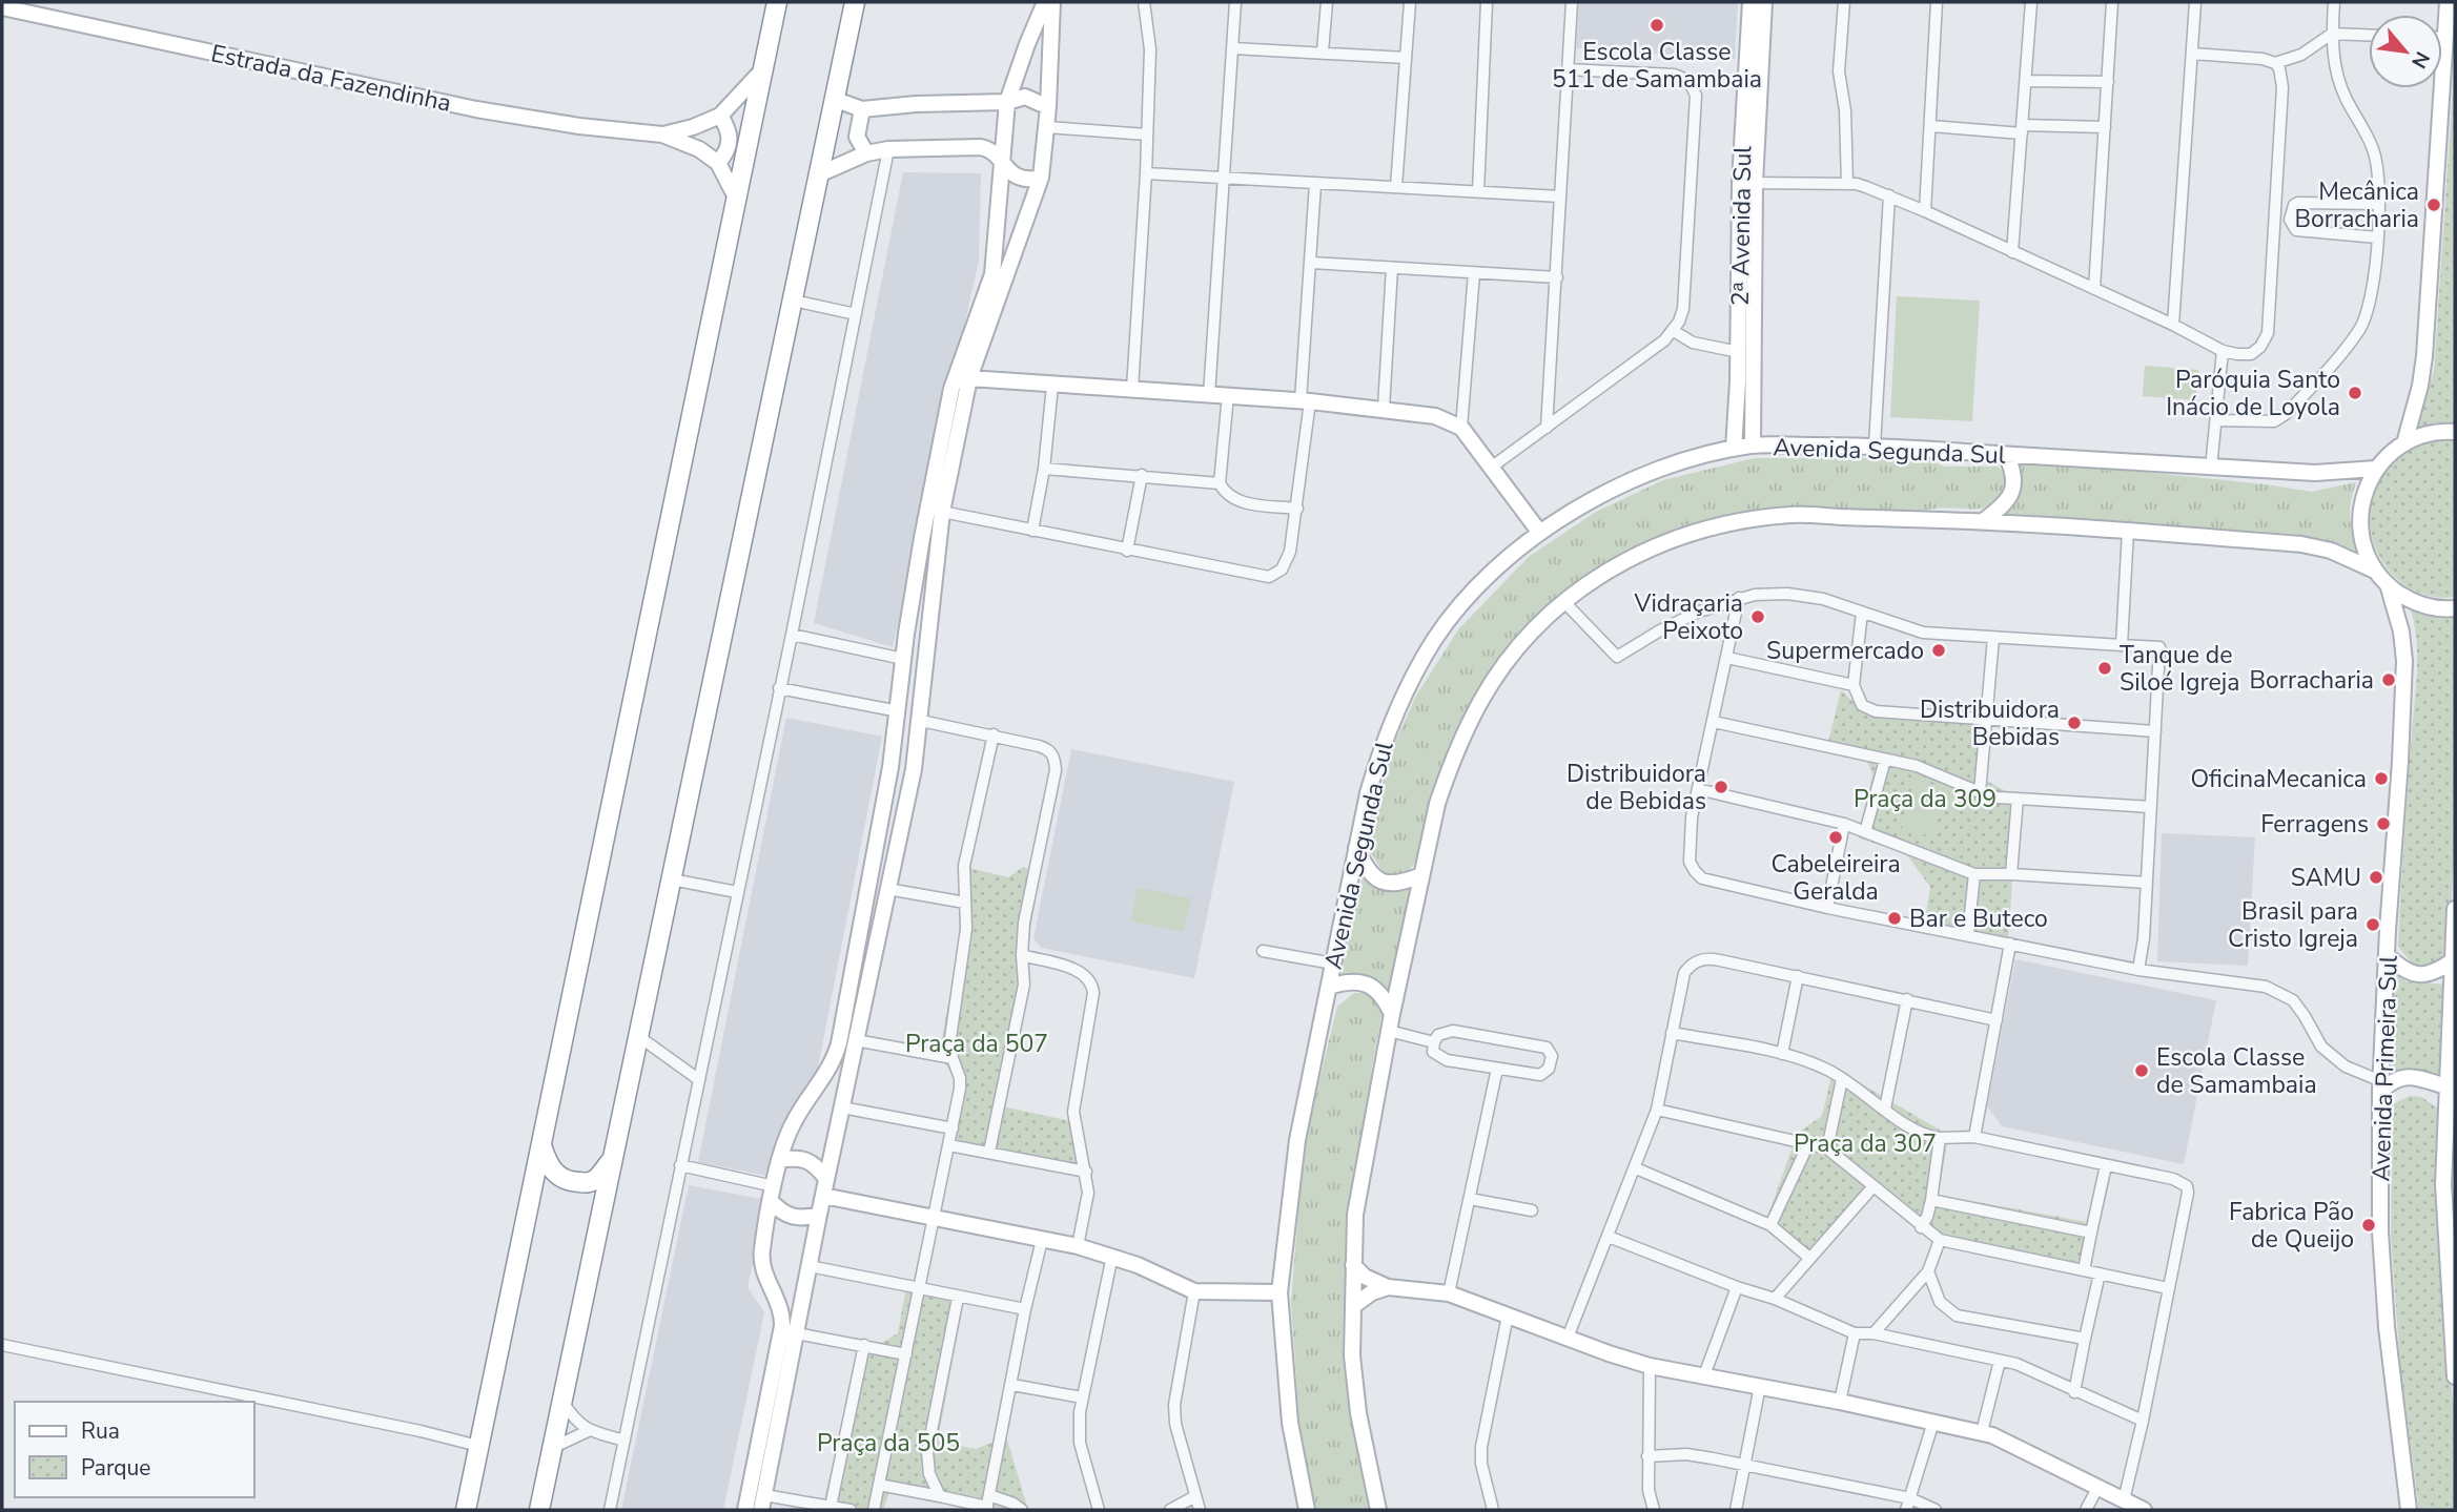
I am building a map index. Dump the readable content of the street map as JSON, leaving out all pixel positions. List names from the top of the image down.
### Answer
{
  "streets": {
    "street": [
      "Estrada da Fazendinha",
      "2ᵃ Avenida Sul",
      "Avenida Segunda Sul",
      "Avenida Primeira Sul"
    ]
  },
  "crossings": [
    ["2ᵃ Avenida Sul", "Avenida Segunda Sul"]
  ],
  "parks": [
    "Praça da 309",
    "Praça da 507",
    "Praça da 307",
    "Praça da 505"
  ],
  "places": [
    "Escola Classe 511 de Samambaia",
    "Mecânica Borracharia",
    "Paróquia Santo Inácio de Loyola",
    "Vidraçaria Peixoto",
    "Supermercado",
    "Tanque de Siloé Igreja",
    "Borracharia",
    "Distribuidora Bebidas",
    "OficinaMecanica",
    "Distribuidora de Bebidas",
    "Ferragens",
    "Cabeleireira Geralda",
    "SAMU",
    "Bar e Buteco",
    "Brasil para Cristo Igreja",
    "Escola Classe de Samambaia",
    "Fabrica Pão de Queijo"
  ],
  "legend": ["Rua", "Parque"],
  "north": "bottom right"
}
